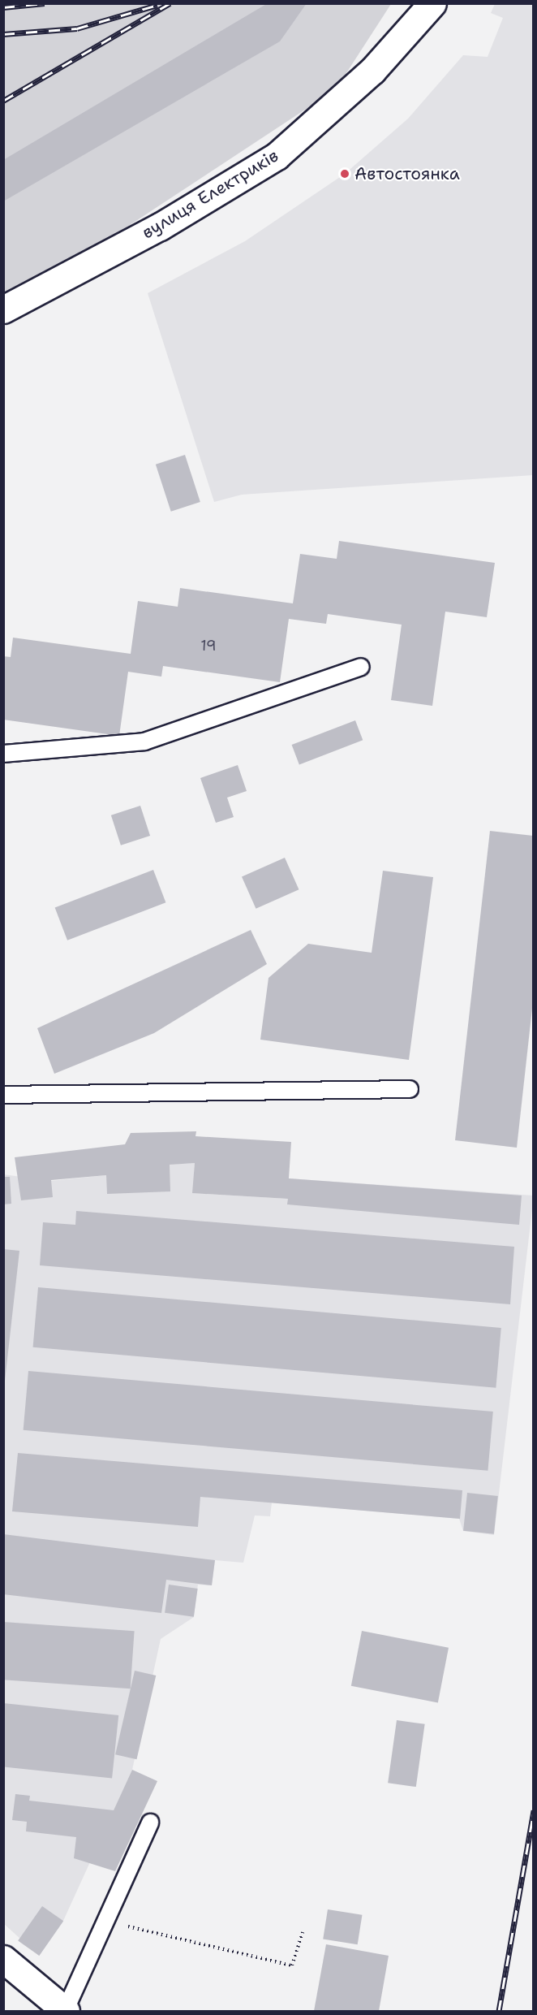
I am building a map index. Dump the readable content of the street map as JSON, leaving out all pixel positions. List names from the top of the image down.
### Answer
{
  "streets": {
    "street": ["вулиця Електриків"]
  },
  "places": ["Автостоянка"],
  "house_numbers": ["19"]
}
